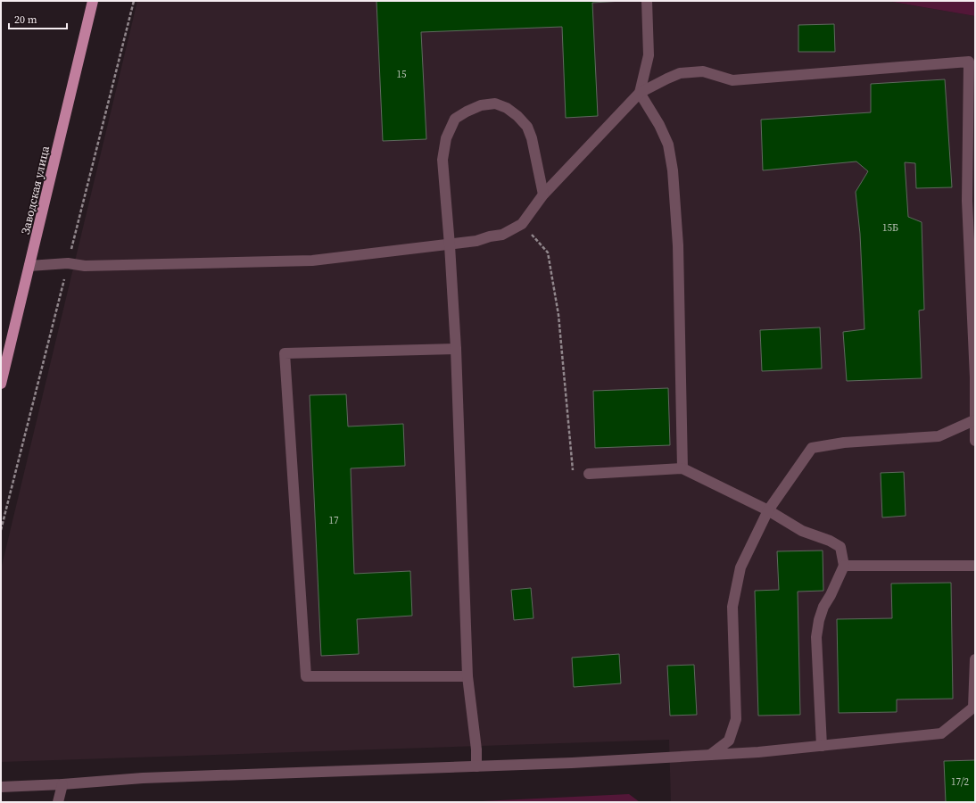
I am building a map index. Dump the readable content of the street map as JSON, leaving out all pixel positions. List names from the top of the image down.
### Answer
{
  "streets": {
    "main road": ["Заводская улица"]
  },
  "house_numbers": [
    "15",
    "15Б",
    "17",
    "17/2"
  ],
  "scale_bar": "20 m"
}
